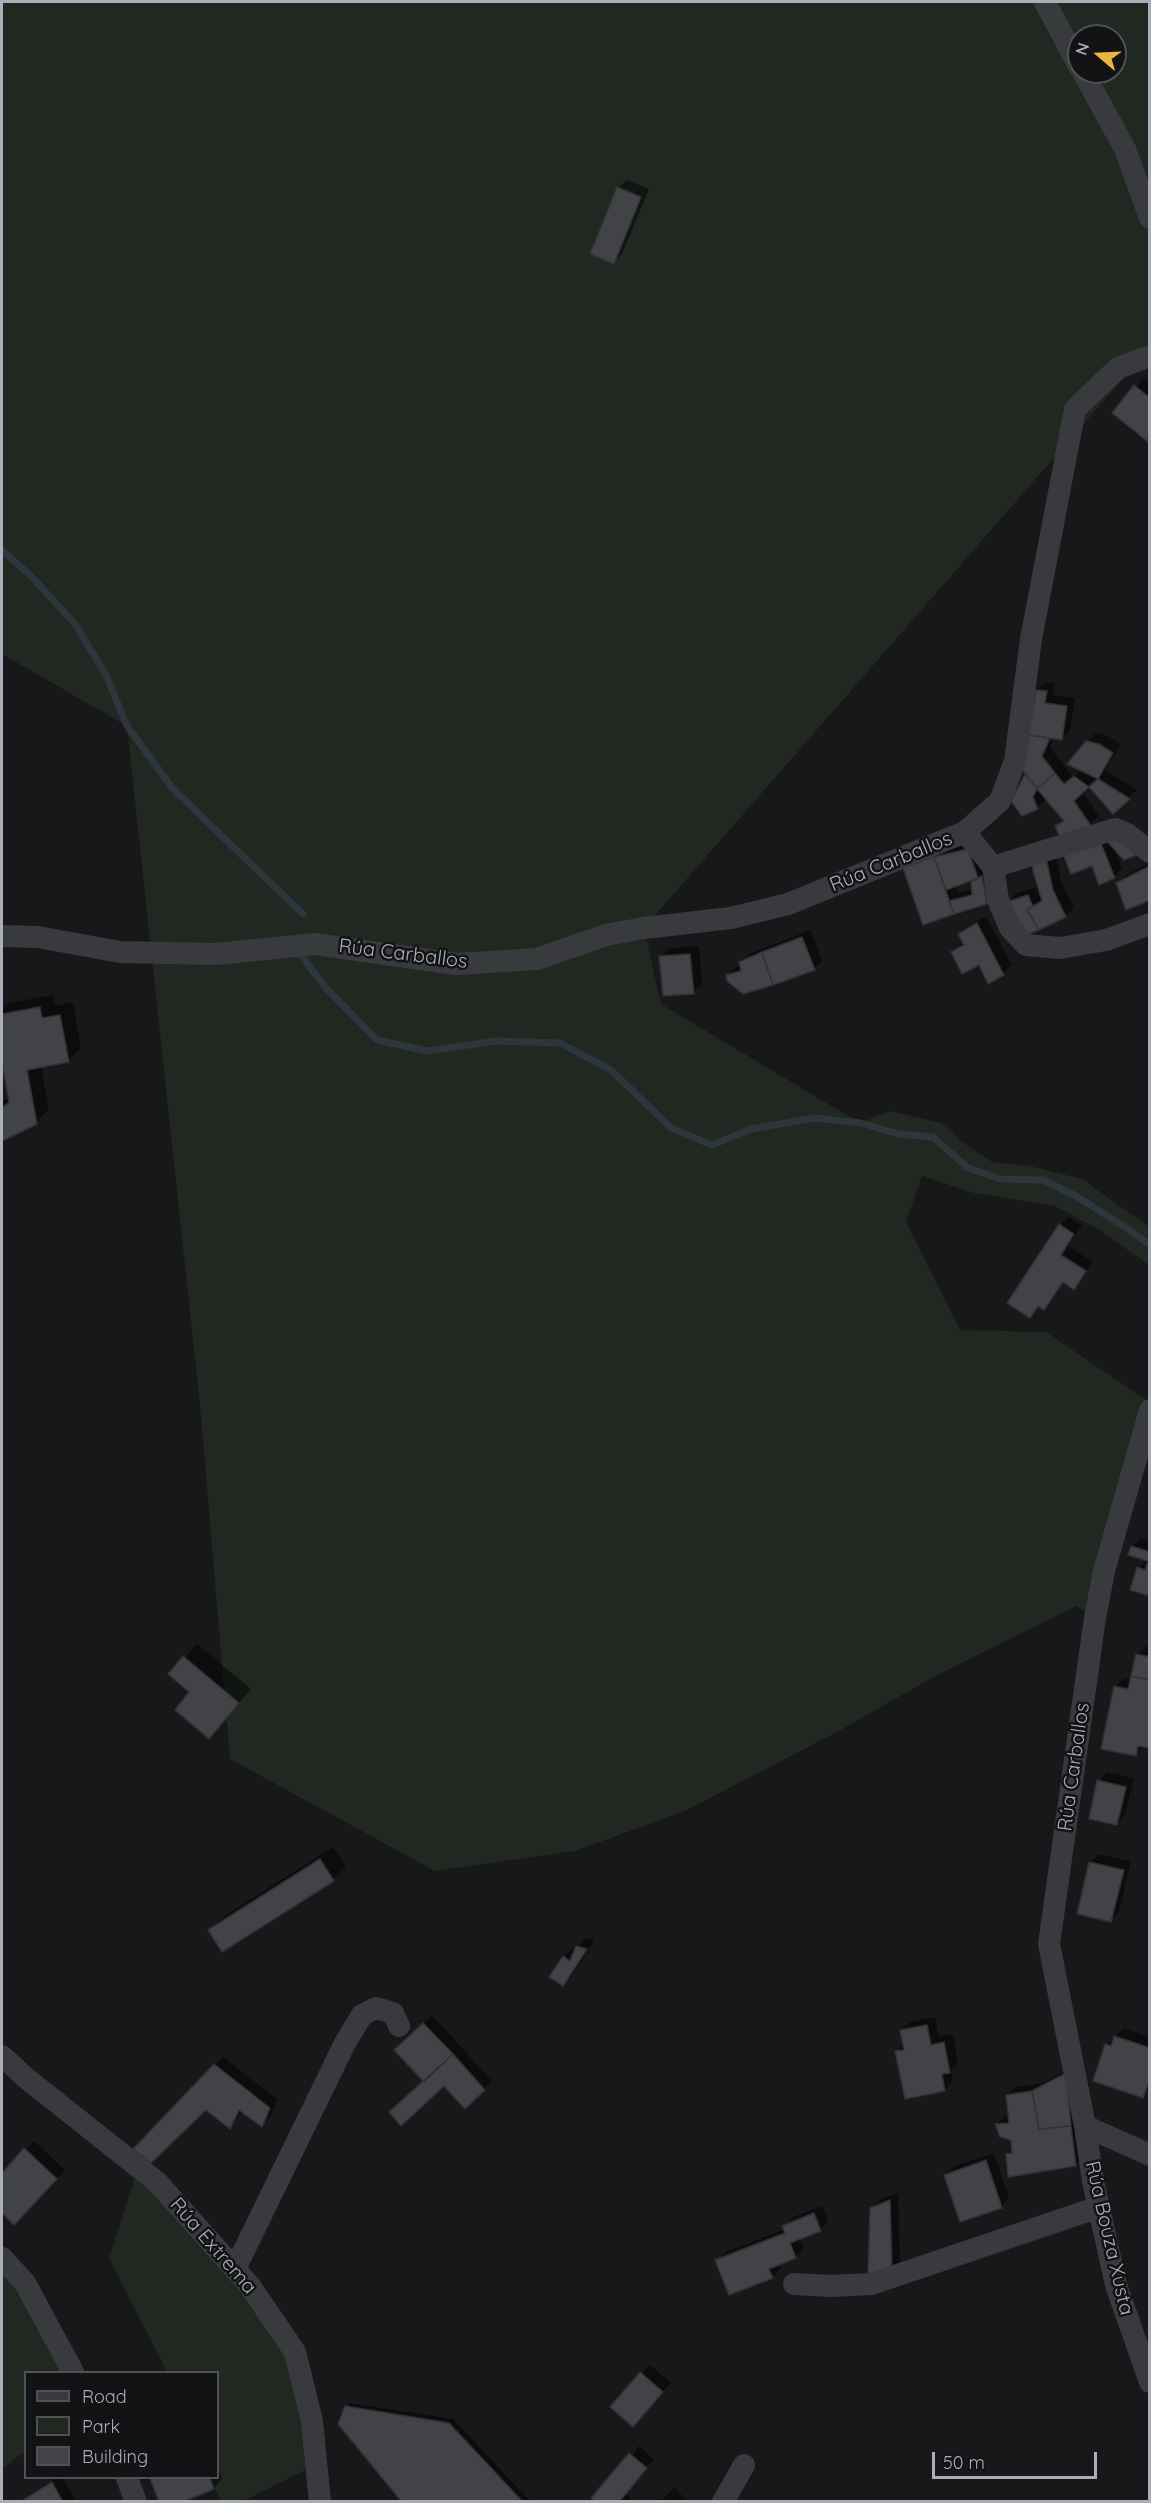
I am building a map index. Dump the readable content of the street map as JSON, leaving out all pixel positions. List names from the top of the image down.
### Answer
{
  "streets": {
    "street": ["Rúa Carballos", "Rúa Bouza Xusta", "Rúa Extrema"]
  },
  "crossings": [
    ["Rúa Carballos", "Rúa Bouza Xusta"]
  ],
  "legend": ["Road", "Park", "Building"],
  "scale_bar": "50 m",
  "north": "left"
}
